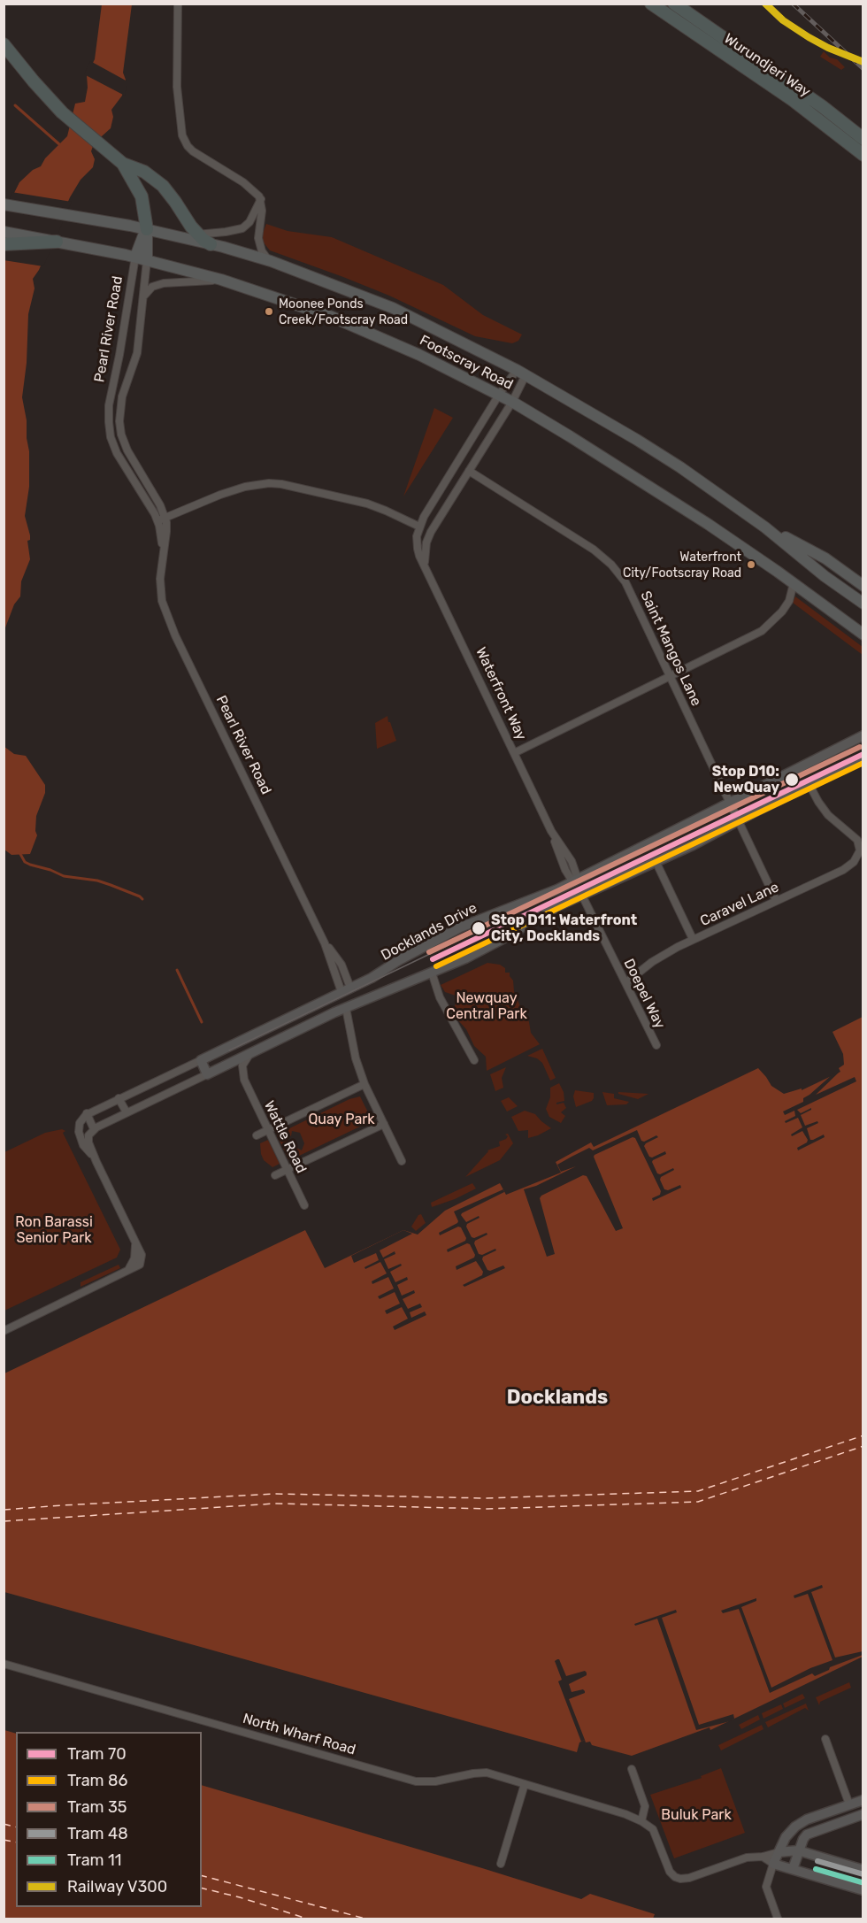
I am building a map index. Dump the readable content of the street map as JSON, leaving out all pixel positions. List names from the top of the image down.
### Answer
{
  "streets": {
    "highway": ["Wurundjeri Way"],
    "main road": ["Footscray Road"],
    "street": [
      "Pearl River Road",
      "Saint Mangos Lane",
      "Waterfront Way",
      "Caravel Lane",
      "Docklands Drive",
      "Doepel Way",
      "Wattle Road",
      "North Wharf Road"
    ]
  },
  "crossings": [
    ["Pearl River Road", "Footscray Road"],
    ["Pearl River Road", "Docklands Drive"],
    ["Footscray Road", "Waterfront Way"],
    ["Saint Mangos Lane", "Waterfront Way"],
    ["Saint Mangos Lane", "Caravel Lane"],
    ["Saint Mangos Lane", "Docklands Drive"],
    ["Waterfront Way", "Docklands Drive"],
    ["Waterfront Way", "Doepel Way"],
    ["Caravel Lane", "Doepel Way"]
  ],
  "districts": ["Docklands"],
  "parks": [
    "Newquay Central Park",
    "Quay Park",
    "Ron Barassi Senior Park",
    "Buluk Park"
  ],
  "places": [
    "Moonee Ponds Creek/Footscray Road",
    "Waterfront City/Footscray Road",
    "Stop D10: NewQuay",
    "Stop D11: Waterfront City, Docklands"
  ],
  "lines": [
    "rail line V300",
    "tram line 35",
    "tram line 70",
    "tram line 86",
    "tram line 48",
    "tram line 11"
  ],
  "legend": [
    "Tram 70",
    "Tram 86",
    "Tram 35",
    "Tram 48",
    "Tram 11",
    "Railway V300"
  ]
}
